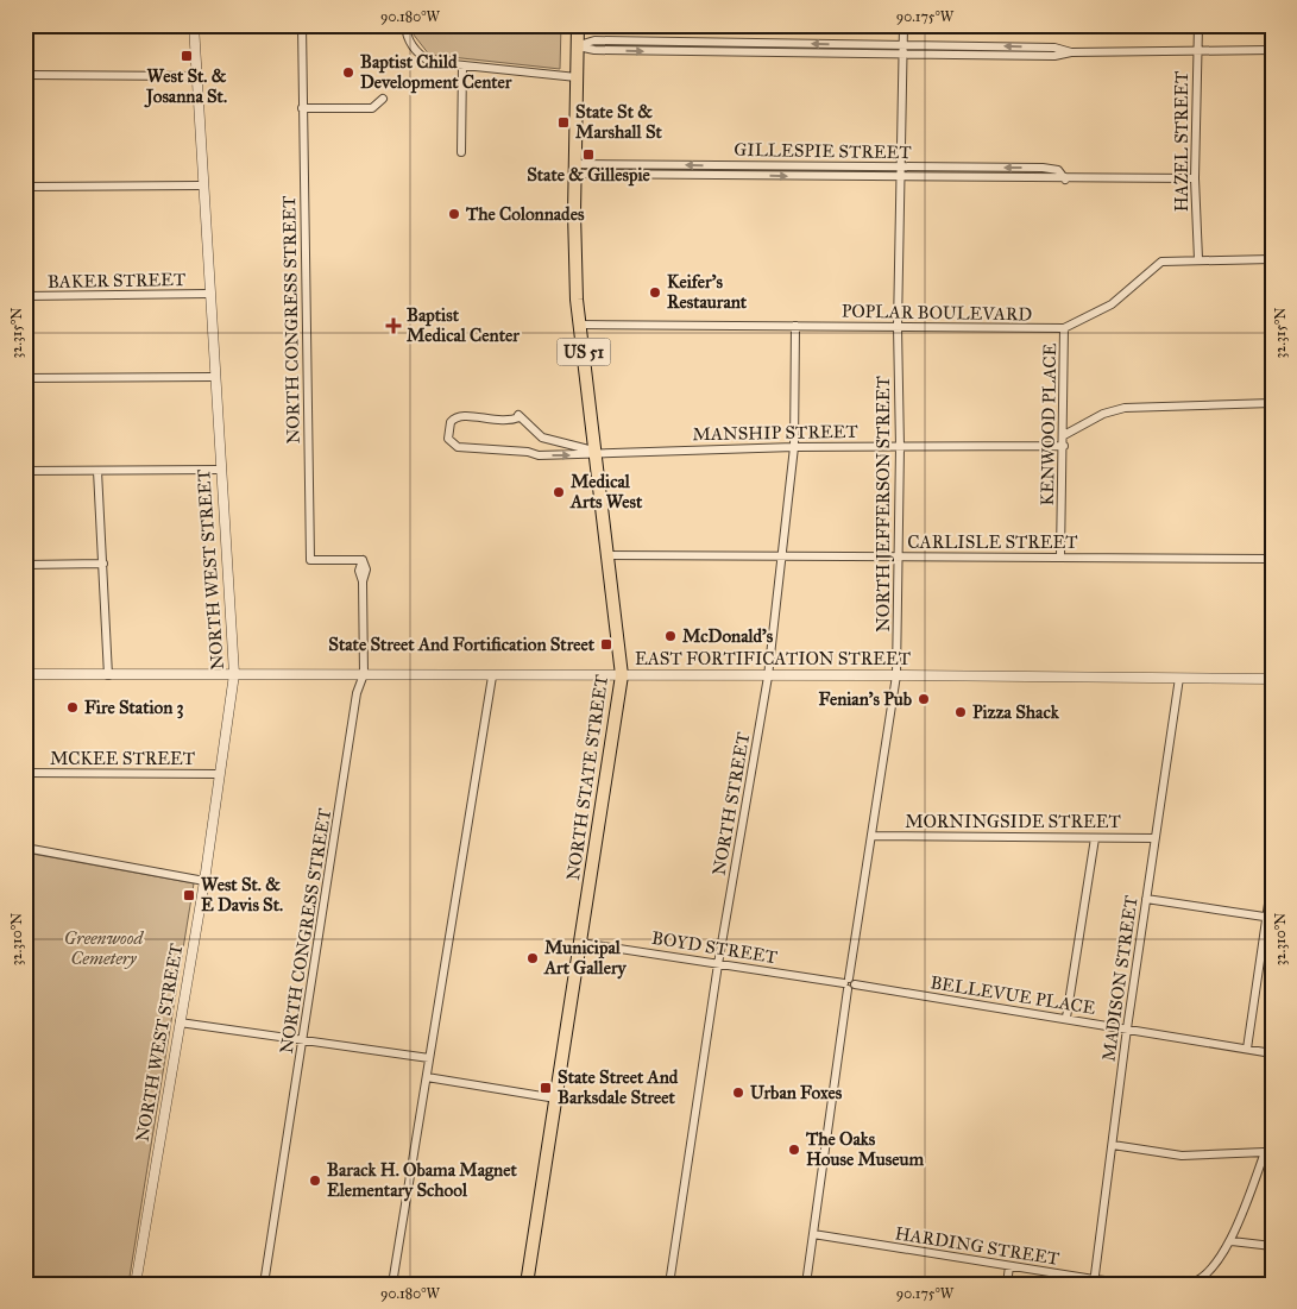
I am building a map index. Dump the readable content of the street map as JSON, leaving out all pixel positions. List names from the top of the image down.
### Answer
{
  "streets": {
    "main road": ["US 51", "NORTH STATE STREET"],
    "street": [
      "HAZEL STREET",
      "GILLESPIE STREET",
      "BAKER STREET",
      "POPLAR BOULEVARD",
      "NORTH CONGRESS STREET",
      "KENWOOD PLACE",
      "MANSHIP STREET",
      "NORTH JEFFERSON STREET",
      "CARLISLE STREET",
      "NORTH WEST STREET",
      "EAST FORTIFICATION STREET",
      "MCKEE STREET",
      "NORTH STREET",
      "MORNINGSIDE STREET",
      "BOYD STREET",
      "MADISON STREET",
      "BELLEVUE PLACE",
      "HARDING STREET"
    ]
  },
  "crossings": [
    ["HAZEL STREET", "GILLESPIE STREET"],
    ["HAZEL STREET", "POPLAR BOULEVARD"],
    ["GILLESPIE STREET", "NORTH JEFFERSON STREET"],
    ["GILLESPIE STREET", "NORTH STATE STREET"],
    ["BAKER STREET", "NORTH WEST STREET"],
    ["POPLAR BOULEVARD", "KENWOOD PLACE"],
    ["POPLAR BOULEVARD", "NORTH JEFFERSON STREET"],
    ["POPLAR BOULEVARD", "NORTH STATE STREET"],
    ["POPLAR BOULEVARD", "NORTH STREET"],
    ["NORTH CONGRESS STREET", "EAST FORTIFICATION STREET"],
    ["KENWOOD PLACE", "MANSHIP STREET"],
    ["KENWOOD PLACE", "CARLISLE STREET"],
    ["MANSHIP STREET", "NORTH JEFFERSON STREET"],
    ["MANSHIP STREET", "NORTH STATE STREET"],
    ["MANSHIP STREET", "NORTH STREET"],
    ["NORTH JEFFERSON STREET", "CARLISLE STREET"],
    ["NORTH JEFFERSON STREET", "EAST FORTIFICATION STREET"],
    ["NORTH JEFFERSON STREET", "MORNINGSIDE STREET"],
    ["NORTH JEFFERSON STREET", "BOYD STREET"],
    ["NORTH JEFFERSON STREET", "BELLEVUE PLACE"],
    ["NORTH JEFFERSON STREET", "HARDING STREET"],
    ["CARLISLE STREET", "NORTH STATE STREET"],
    ["CARLISLE STREET", "NORTH STREET"],
    ["NORTH WEST STREET", "EAST FORTIFICATION STREET"],
    ["NORTH WEST STREET", "MCKEE STREET"],
    ["EAST FORTIFICATION STREET", "NORTH STATE STREET"],
    ["EAST FORTIFICATION STREET", "NORTH STREET"],
    ["EAST FORTIFICATION STREET", "MADISON STREET"],
    ["NORTH STATE STREET", "BOYD STREET"],
    ["NORTH STREET", "BOYD STREET"],
    ["MORNINGSIDE STREET", "MADISON STREET"],
    ["BOYD STREET", "BELLEVUE PLACE"],
    ["MADISON STREET", "BELLEVUE PLACE"],
    ["MADISON STREET", "HARDING STREET"]
  ],
  "parks": ["Greenwood Cemetery"],
  "places": {
    "transit": [
      "West St. & Josanna St.",
      "State St & Marshall St",
      "State & Gillespie",
      "State Street And Fortification Street",
      "West St. & E Davis St.",
      "State Street And Barksdale Street"
    ],
    "other": [
      "Baptist Child Development Center",
      "The Colonnades",
      "Keifer's Restaurant",
      "Medical Arts West",
      "McDonald's",
      "Fenian's Pub",
      "Fire Station 3",
      "Pizza Shack",
      "Municipal Art Gallery",
      "Urban Foxes",
      "The Oaks House Museum",
      "Barack H. Obama Magnet Elementary School"
    ],
    "health": ["Baptist Medical Center"]
  },
  "coordinates": [
    "90.180°W",
    "90.175°W",
    "32.315°N",
    "32.310°N"
  ]
}
